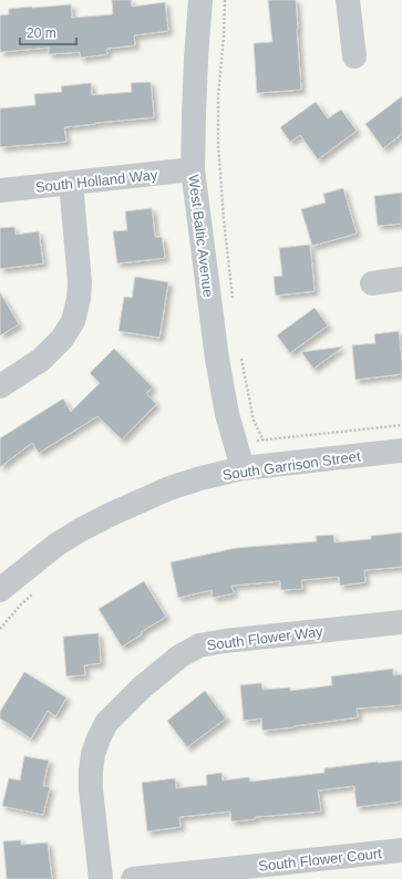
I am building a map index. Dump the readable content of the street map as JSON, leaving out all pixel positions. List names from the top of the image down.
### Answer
{
  "streets": {
    "street": [
      "South Holland Way",
      "West Baltic Avenue",
      "South Garrison Street",
      "South Flower Way",
      "South Flower Court"
    ]
  },
  "crossings": [
    ["South Holland Way", "West Baltic Avenue"],
    ["West Baltic Avenue", "South Garrison Street"]
  ],
  "scale_bar": "20 m"
}
